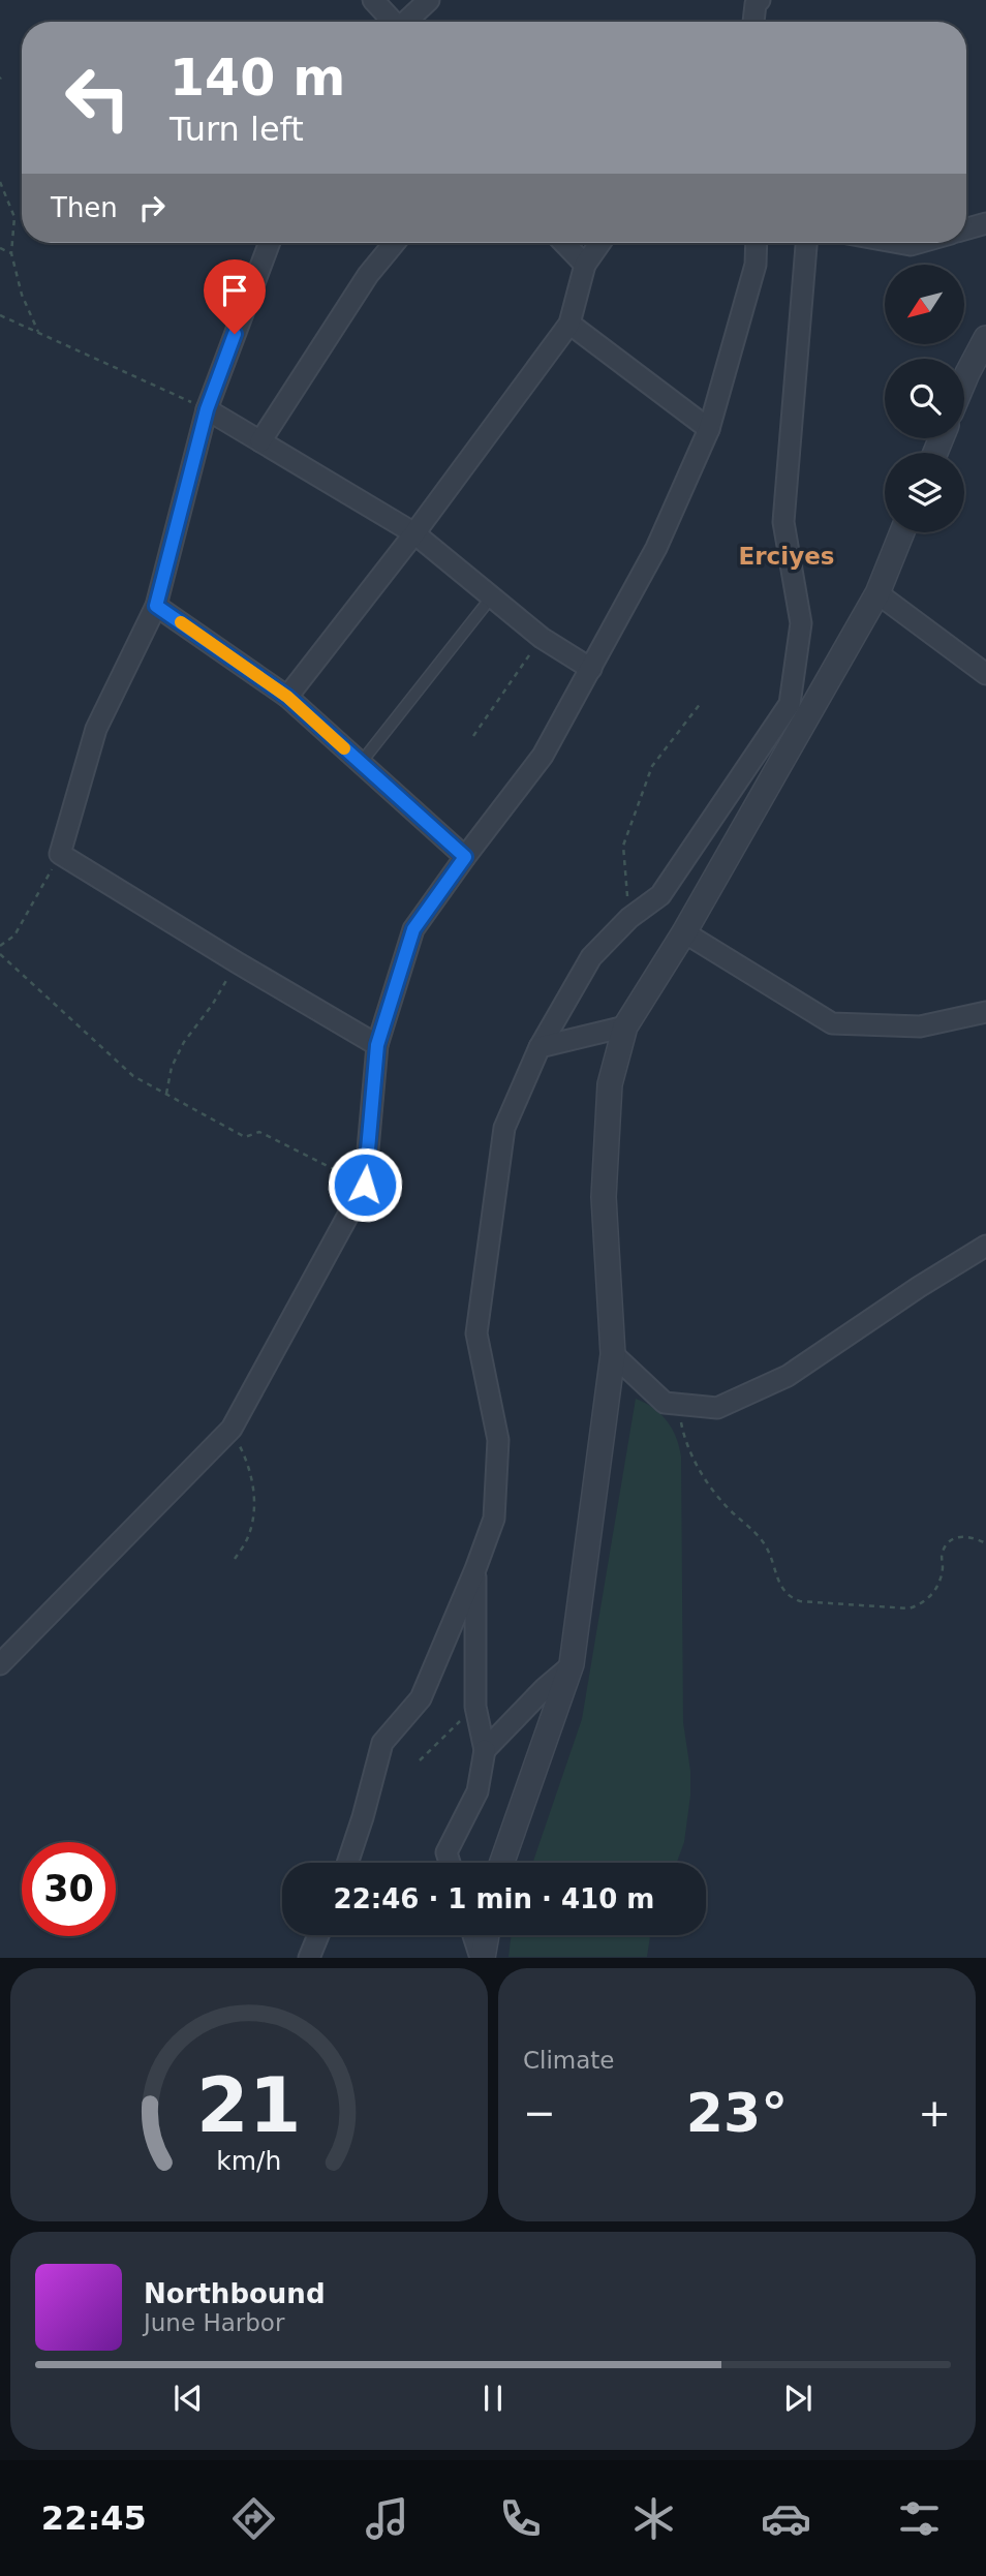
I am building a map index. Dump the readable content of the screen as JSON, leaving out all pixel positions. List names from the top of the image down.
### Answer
{
  "districts": ["Erciyes"],
  "north": "bottom left",
  "page": {
    "turn": ["140 m", "Turn left"],
    "then": "Then",
    "limit": "30",
    "trip": "22:46 · 1 min · 410 m",
    "tile": "Climate",
    "heat": ["−", "23°", "+"],
    "song": ["Northbound", "June Harbor"],
    "tabs": "22:45",
    "gauge": ["21", "km/h"]
  }
}
